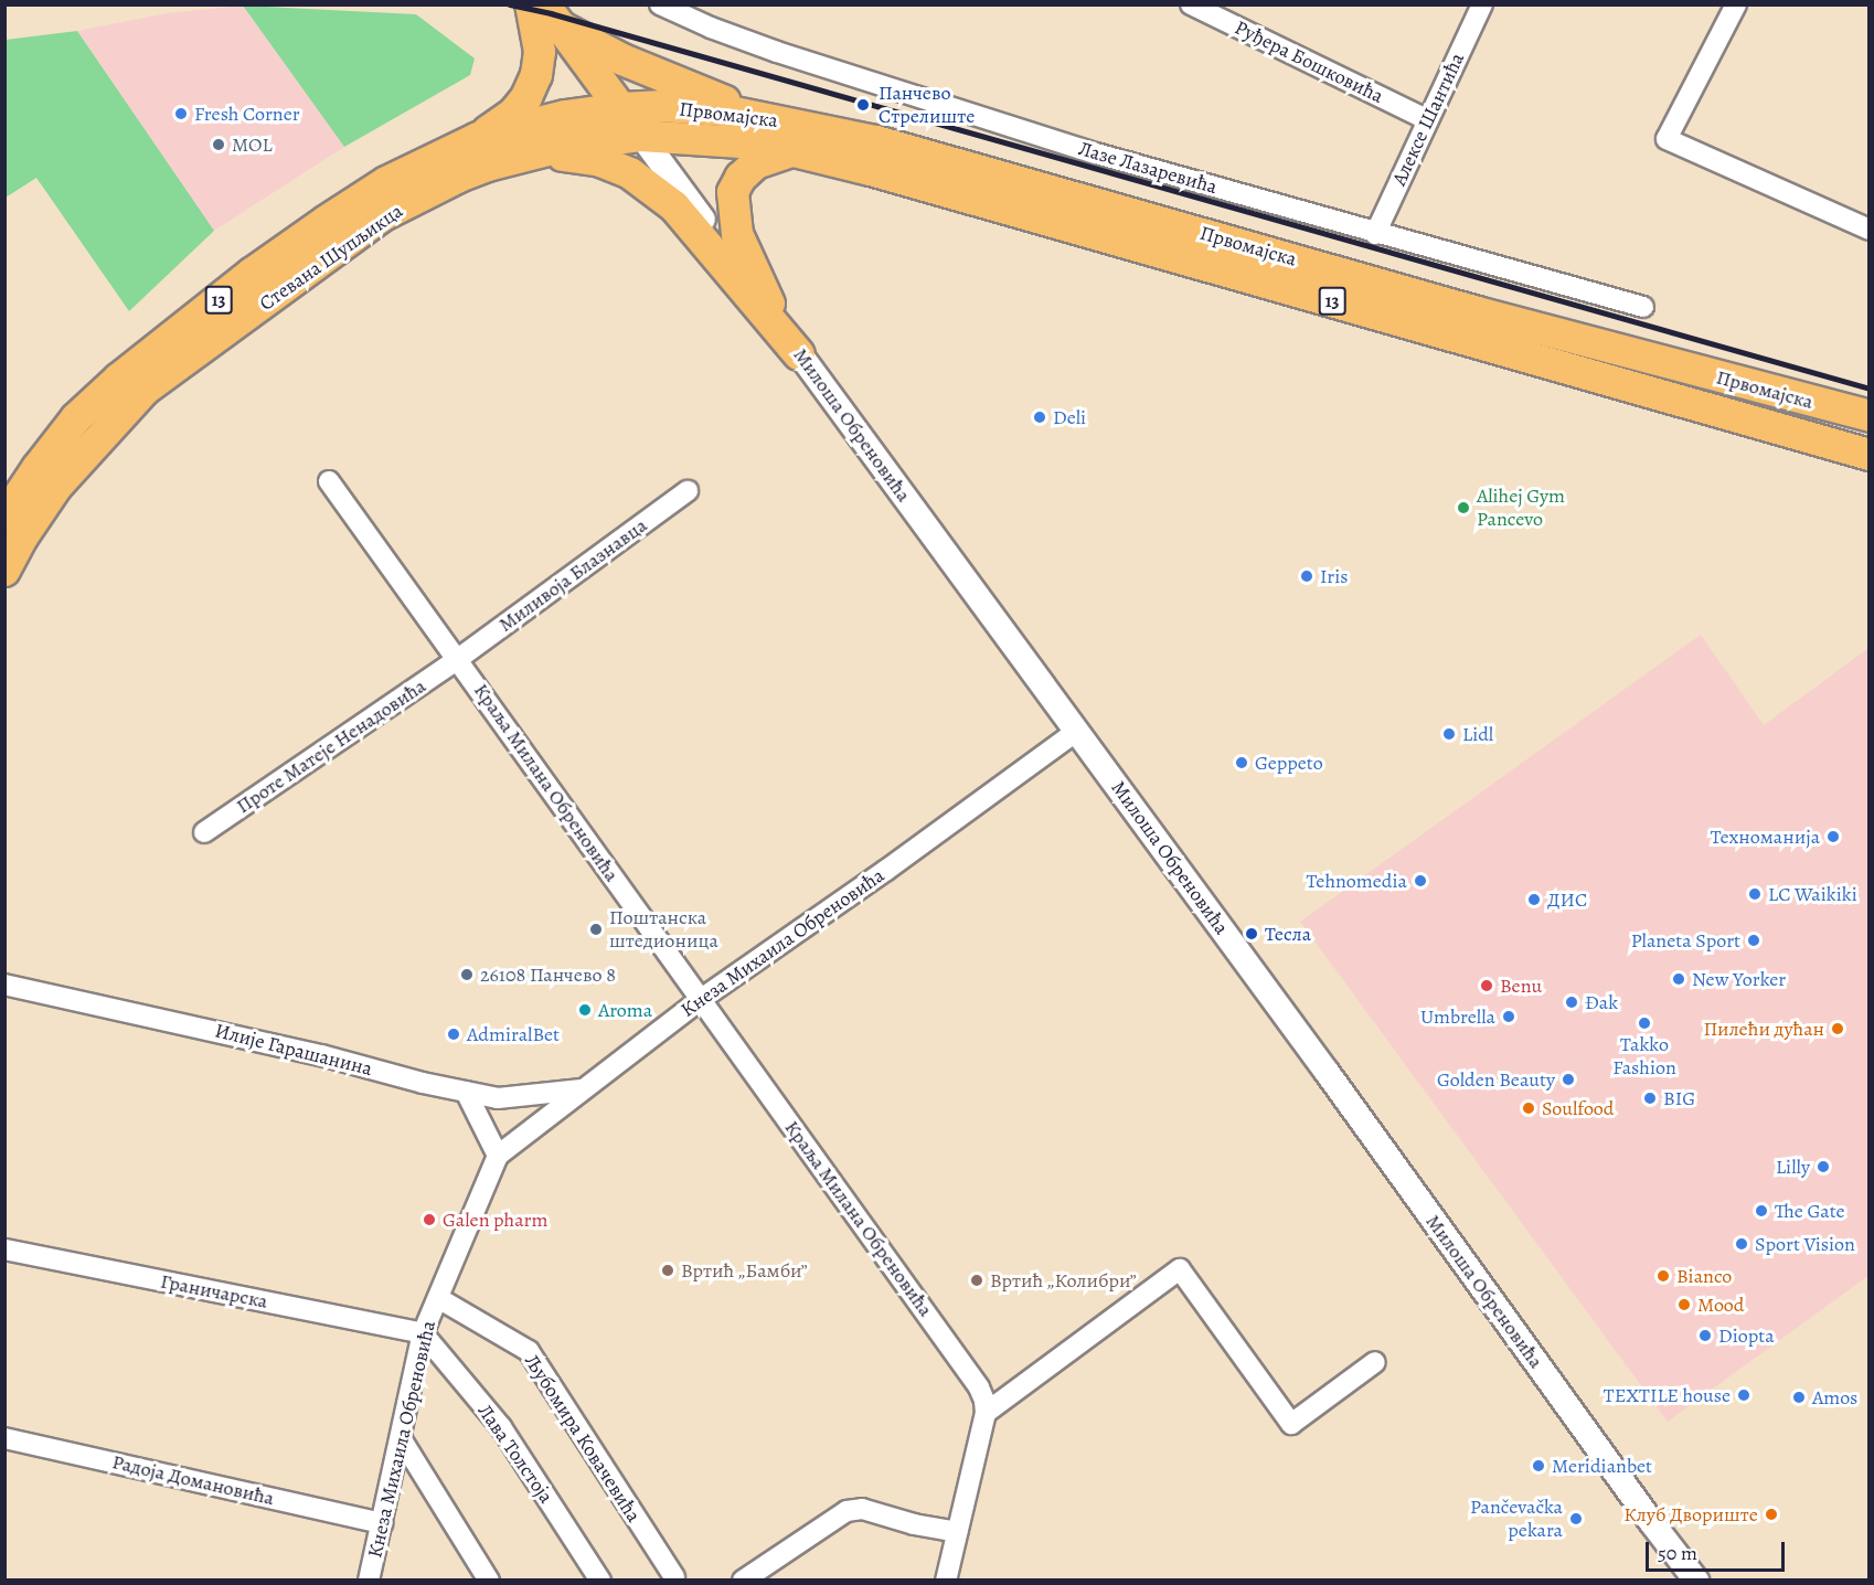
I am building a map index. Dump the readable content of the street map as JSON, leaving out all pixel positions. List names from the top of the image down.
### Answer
{
  "streets": {
    "main road": ["Првомајска", "Стевана Шупљикца", "13"],
    "street": [
      "Руђера Бошковића",
      "Алексе Шантића",
      "Лазе Лазаревића",
      "Милоша Обреновића",
      "Миливоја Блазнавца",
      "Проте Матеје Ненадовића",
      "Краља Милана Обреновића",
      "Кнеза Михаила Обреновића",
      "Илије Гарашанина",
      "Граничарска",
      "Љубомира Ковачевића",
      "Лава Толстоја",
      "Радоја Домановића"
    ]
  },
  "crossings": [
    ["Руђера Бошковића", "Алексе Шантића"],
    ["Првомајска", "Стевана Шупљикца"],
    ["Првомајска", "Милоша Обреновића"],
    ["Алексе Шантића", "Лазе Лазаревића"],
    ["Стевана Шупљикца", "Милоша Обреновића"],
    ["Милоша Обреновића", "Кнеза Михаила Обреновића"],
    ["Миливоја Блазнавца", "Проте Матеје Ненадовића"],
    ["Миливоја Блазнавца", "Краља Милана Обреновића"],
    ["Проте Матеје Ненадовића", "Краља Милана Обреновића"],
    ["Краља Милана Обреновића", "Кнеза Михаила Обреновића"],
    ["Кнеза Михаила Обреновића", "Илије Гарашанина"],
    ["Кнеза Михаила Обреновића", "Граничарска"],
    ["Кнеза Михаила Обреновића", "Љубомира Ковачевића"],
    ["Кнеза Михаила Обреновића", "Лава Толстоја"],
    ["Кнеза Михаила Обреновића", "Радоја Домановића"],
    ["Граничарска", "Лава Толстоја"]
  ],
  "places": [
    "Панчево Стрелиште",
    "Fresh Corner",
    "MOL",
    "Deli",
    "Alihej Gym Pancevo",
    "Iris",
    "Lidl",
    "Geppeto",
    "Техноманија",
    "Tehnomedia",
    "LC Waikiki",
    "ДИС",
    "Поштанска штедионица",
    "Тесла",
    "Planeta Sport",
    "26108 Панчево 8",
    "New Yorker",
    "Benu",
    "Đak",
    "Aroma",
    "Umbrella",
    "Takko Fashion",
    "Пилећи дућан",
    "AdmiralBet",
    "Golden Beauty",
    "BIG",
    "Soulfood",
    "Lilly",
    "The Gate",
    "Galen pharm",
    "Sport Vision",
    "Вртић „Бамби”",
    "Bianco",
    "Вртић „Колибри”",
    "Mood",
    "Diopta",
    "TEXTILE house",
    "Amos",
    "Meridianbet",
    "Клуб Двориште",
    "Pančevačka pekara"
  ],
  "scale_bar": "50 m"
}
